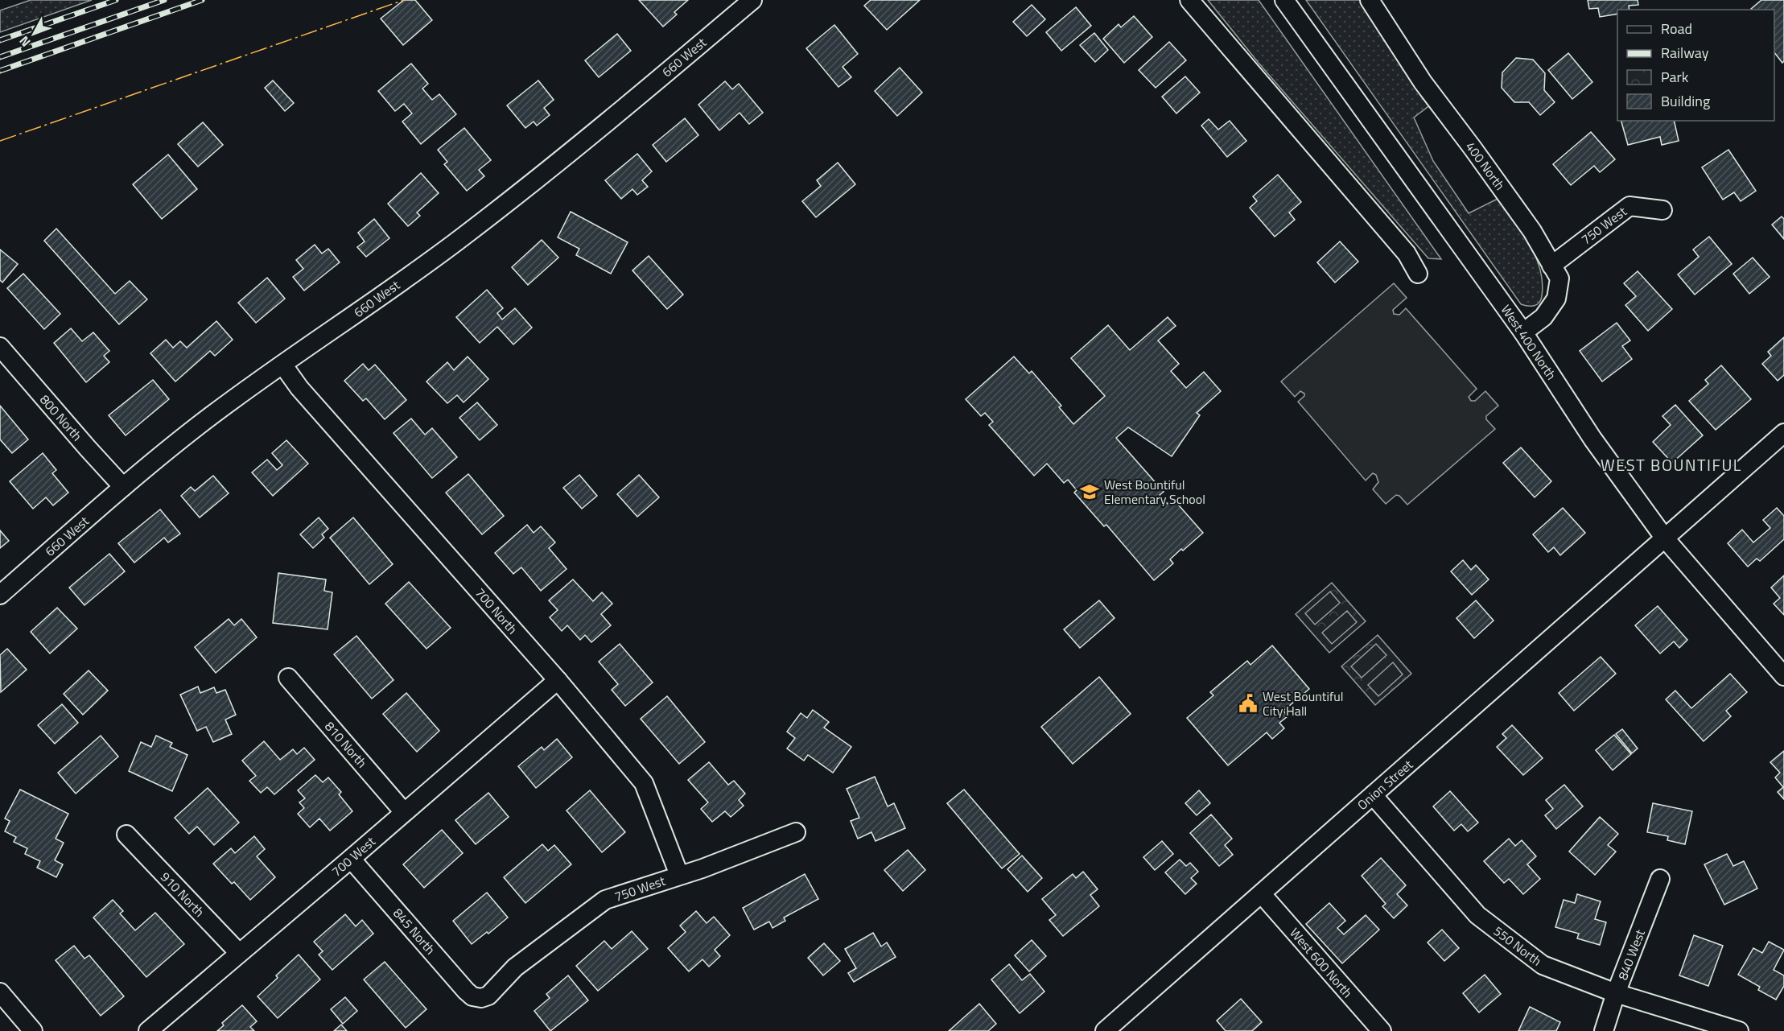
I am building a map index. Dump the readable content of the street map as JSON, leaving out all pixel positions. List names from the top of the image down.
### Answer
{
  "streets": {
    "street": [
      "660 West",
      "400 North",
      "750 West",
      "West 400 North",
      "800 North",
      "700 North",
      "810 North",
      "Onion Street",
      "700 West",
      "910 North",
      "845 North",
      "550 North",
      "840 West",
      "West 600 North"
    ]
  },
  "crossings": [
    ["660 West", "800 North"],
    ["660 West", "700 North"],
    ["400 North", "750 West"],
    ["400 North", "West 400 North"],
    ["750 West", "700 North"],
    ["750 West", "845 North"],
    ["West 400 North", "Onion Street"],
    ["700 North", "700 West"],
    ["810 North", "700 West"],
    ["Onion Street", "550 North"],
    ["Onion Street", "West 600 North"],
    ["700 West", "910 North"],
    ["700 West", "845 North"],
    ["550 North", "840 West"]
  ],
  "districts": ["WEST BOUNTIFUL"],
  "places": {
    "school or university": ["West Bountiful Elementary School"],
    "public building": ["West Bountiful City Hall"]
  },
  "legend": [
    "Road",
    "Railway",
    "Park",
    "Building"
  ],
  "north": "bottom left"
}
